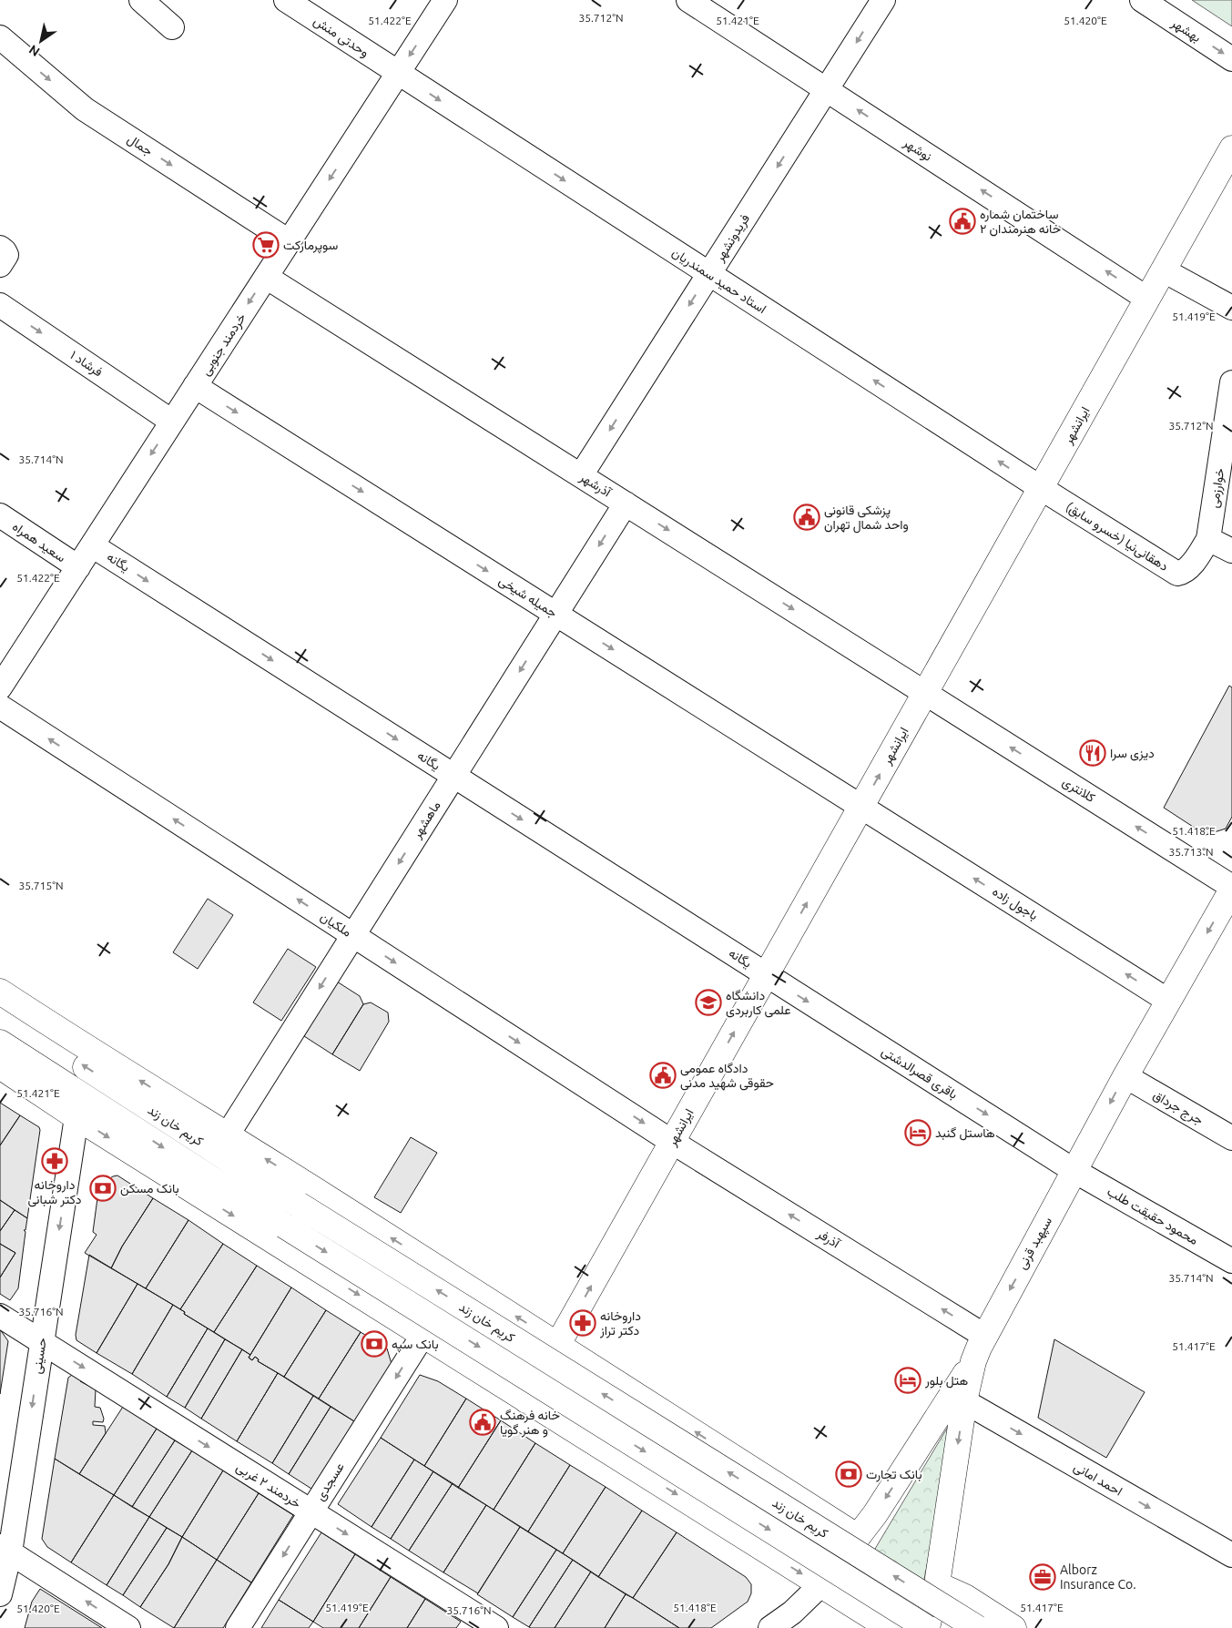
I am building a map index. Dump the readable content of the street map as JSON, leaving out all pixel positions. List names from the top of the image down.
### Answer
{
  "streets": {
    "main road": ["ایرانشهر", "کریم خان زند", "سپهبد قرنی"],
    "street": [
      "بهشهر",
      "وحدتی منش",
      "جمال",
      "نوشهر",
      "فریدونشهر",
      "استاد حمید سمندریان",
      "خردمند جنوبی",
      "فرشاد ۱",
      "آذرشهر",
      "خوارزمی",
      "دهقانی‌نیا (خسرو سابق)",
      "سعید همراه",
      "یگانه",
      "جمیله شیخی",
      "کلانتری",
      "ماهشهر",
      "باجول زاده",
      "ملکیان",
      "باقری قصرالدشتی",
      "جرج جرداق",
      "محمود حقیقت طلب",
      "آذرفر",
      "حسینی",
      "احمد امانی",
      "عسجدی",
      "خردمند ۲ غربی"
    ]
  },
  "crossings": [
    ["وحدتی منش", "استاد حمید سمندریان"],
    ["وحدتی منش", "خردمند جنوبی"],
    ["جمال", "خردمند جنوبی"],
    ["نوشهر", "فریدونشهر"],
    ["نوشهر", "ایرانشهر"],
    ["فریدونشهر", "استاد حمید سمندریان"],
    ["فریدونشهر", "آذرشهر"],
    ["استاد حمید سمندریان", "خردمند جنوبی"],
    ["استاد حمید سمندریان", "ایرانشهر"],
    ["استاد حمید سمندریان", "دهقانی‌نیا (خسرو سابق)"],
    ["خردمند جنوبی", "فرشاد ۱"],
    ["خردمند جنوبی", "آذرشهر"],
    ["خردمند جنوبی", "سعید همراه"],
    ["خردمند جنوبی", "یگانه"],
    ["خردمند جنوبی", "جمیله شیخی"],
    ["ایرانشهر", "آذرشهر"],
    ["ایرانشهر", "دهقانی‌نیا (خسرو سابق)"],
    ["ایرانشهر", "یگانه"],
    ["ایرانشهر", "جمیله شیخی"],
    ["ایرانشهر", "کلانتری"],
    ["ایرانشهر", "باجول زاده"],
    ["ایرانشهر", "ملکیان"],
    ["ایرانشهر", "باقری قصرالدشتی"],
    ["ایرانشهر", "کریم خان زند"],
    ["ایرانشهر", "آذرفر"],
    ["آذرشهر", "کلانتری"],
    ["آذرشهر", "ماهشهر"],
    ["خوارزمی", "دهقانی‌نیا (خسرو سابق)"],
    ["یگانه", "ماهشهر"],
    ["یگانه", "باقری قصرالدشتی"],
    ["جمیله شیخی", "ماهشهر"],
    ["جمیله شیخی", "باجول زاده"],
    ["کلانتری", "سپهبد قرنی"],
    ["ماهشهر", "ملکیان"],
    ["ماهشهر", "کریم خان زند"],
    ["باجول زاده", "سپهبد قرنی"],
    ["ملکیان", "آذرفر"],
    ["باقری قصرالدشتی", "محمود حقیقت طلب"],
    ["باقری قصرالدشتی", "سپهبد قرنی"],
    ["جرج جرداق", "سپهبد قرنی"],
    ["کریم خان زند", "سپهبد قرنی"],
    ["محمود حقیقت طلب", "سپهبد قرنی"],
    ["آذرفر", "سپهبد قرنی"],
    ["سپهبد قرنی", "احمد امانی"],
    ["حسینی", "خردمند ۲ غربی"],
    ["عسجدی", "خردمند ۲ غربی"]
  ],
  "one_way": [
    "بهشهر",
    "جمال",
    "نوشهر",
    "فریدونشهر",
    "خردمند جنوبی",
    "فرشاد ۱",
    "ایرانشهر",
    "آذرشهر",
    "یگانه",
    "جمیله شیخی",
    "کلانتری",
    "ماهشهر",
    "باجول زاده",
    "باقری قصرالدشتی",
    "آذرفر",
    "حسینی",
    "احمد امانی",
    "عسجدی",
    "خردمند ۲ غربی"
  ],
  "places": {
    "public building": [
      "ساختمان شماره ۲ خانه هنرمندان",
      "پزشکی قانونی واحد شمال تهران",
      "دادگاه عمومی حقوقی شهید مدنی",
      "خانه فرهنگ و هنر گویا"
    ],
    "supermarket": ["سوپرمارکت"],
    "restaurant": ["دیزی سرا"],
    "school or university": ["دانشگاه علمی کاربردی"],
    "hotel": ["هاستل گنبد", "هتل بلور"],
    "pharmacy": ["داروخانه دکتر شبانی", "داروخانه دکتر تراز"],
    "bank": ["بانک مسکن", "بانک سپه", "بانک تجارت"],
    "office": ["Alborz Insurance Co."]
  },
  "north": "bottom left",
  "coordinates": [
    "35.712°N",
    "51.422°E",
    "51.421°E",
    "51.420°E",
    "51.419°E",
    "35.714°N",
    "51.418°E",
    "35.713°N",
    "35.715°N",
    "35.716°N",
    "51.417°E"
  ]
}
